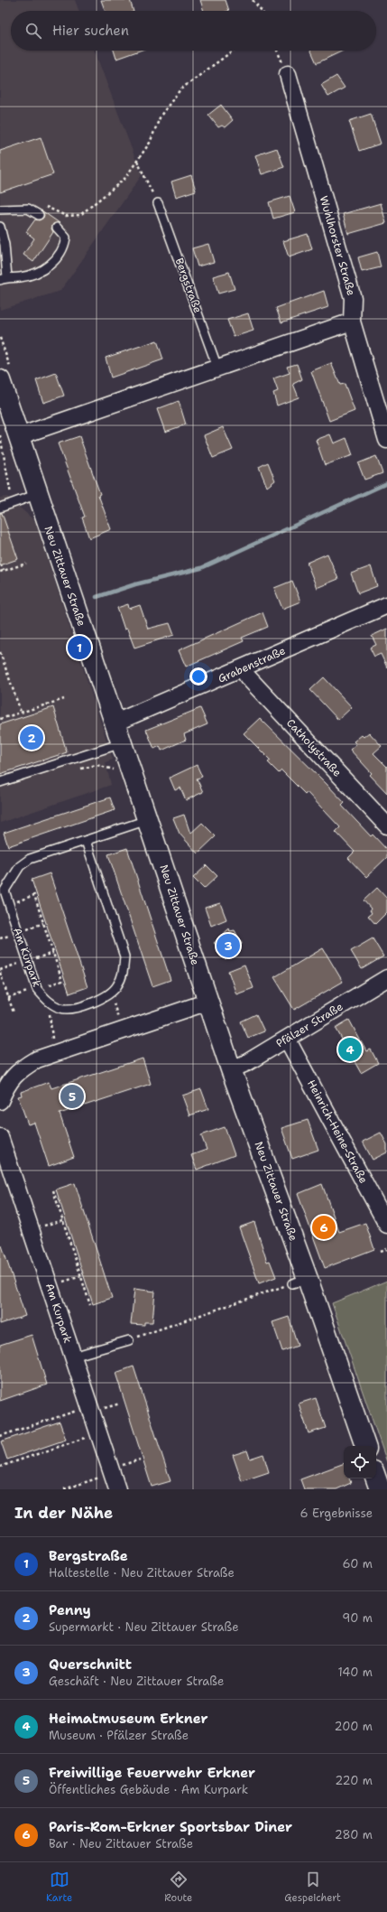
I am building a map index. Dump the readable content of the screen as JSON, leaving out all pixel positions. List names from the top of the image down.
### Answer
{
  "streets": {
    "main road": ["Neu Zittauer Straße"],
    "street": [
      "Wuhlhorster Straße",
      "Grabenstraße",
      "Catholystraße",
      "Am Kurpark",
      "Pfälzer Straße",
      "Heinrich-Heine-Straße"
    ],
    "lane": ["Bergstraße"]
  },
  "crossings": [
    ["Neu Zittauer Straße", "Grabenstraße"],
    ["Neu Zittauer Straße", "Am Kurpark"],
    ["Neu Zittauer Straße", "Pfälzer Straße"],
    ["Grabenstraße", "Catholystraße"],
    ["Pfälzer Straße", "Heinrich-Heine-Straße"]
  ],
  "page": {
    "search": "Hier suchen",
    "pins": [
      "1",
      "2",
      "3",
      "4",
      "5",
      "6"
    ],
    "heading": ["In der Nähe", "6 Ergebnisse"],
    "list": [
      {
        "mark": "1",
        "name": "Bergstraße",
        "note": "Haltestelle · Neu Zittauer Straße",
        "value": "60 m"
      },
      {
        "mark": "2",
        "name": "Penny",
        "note": "Supermarkt · Neu Zittauer Straße",
        "value": "90 m"
      },
      {
        "mark": "3",
        "name": "Querschnitt",
        "note": "Geschäft · Neu Zittauer Straße",
        "value": "140 m"
      },
      {
        "mark": "4",
        "name": "Heimatmuseum Erkner",
        "note": "Museum · Pfälzer Straße",
        "value": "200 m"
      },
      {
        "mark": "5",
        "name": "Freiwillige Feuerwehr Erkner",
        "note": "Öffentliches Gebäude · Am Kurpark",
        "value": "220 m"
      },
      {
        "mark": "6",
        "name": "Paris-Rom-Erkner Sportsbar Diner",
        "note": "Bar · Neu Zittauer Straße",
        "value": "280 m"
      }
    ],
    "nav": ["Karte", "Route", "Gespeichert"]
  }
}
